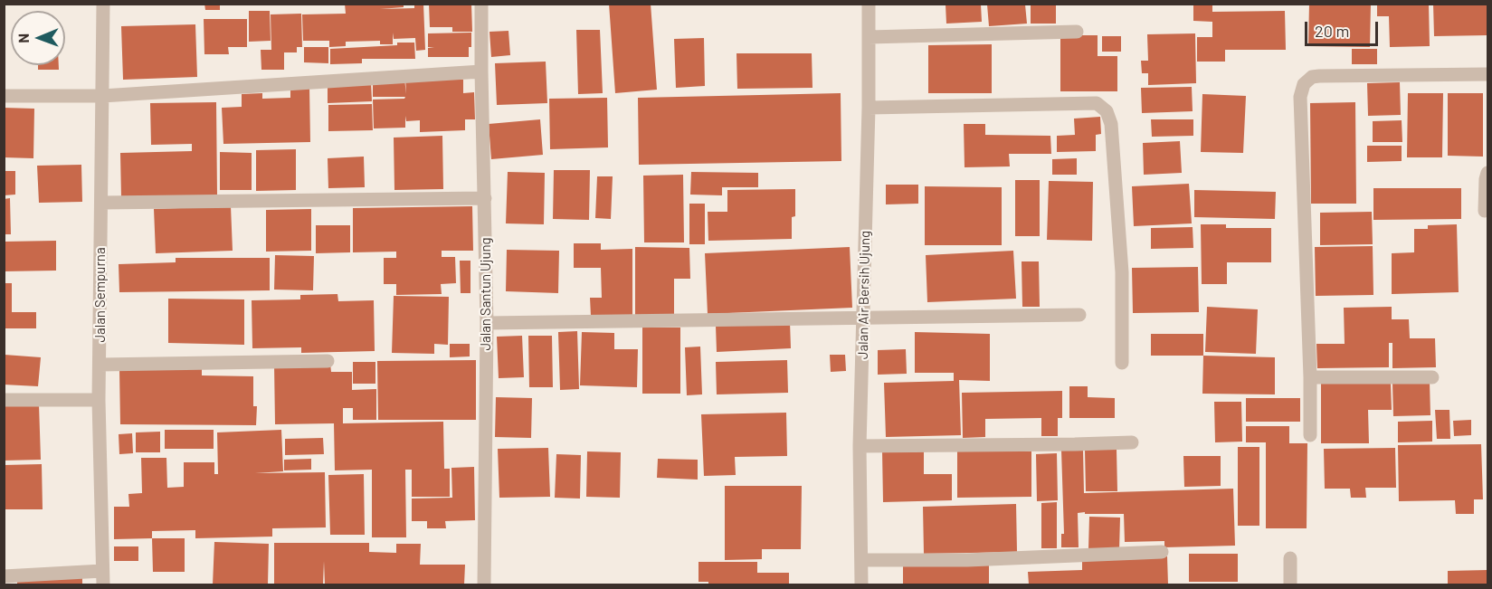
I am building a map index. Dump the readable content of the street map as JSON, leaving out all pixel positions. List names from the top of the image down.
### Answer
{
  "streets": {
    "street": ["Jalan Santun Ujung", "Jalan Sempurna", "Jalan Air Bersih Ujung"]
  },
  "scale_bar": "20 m",
  "north": "left"
}
